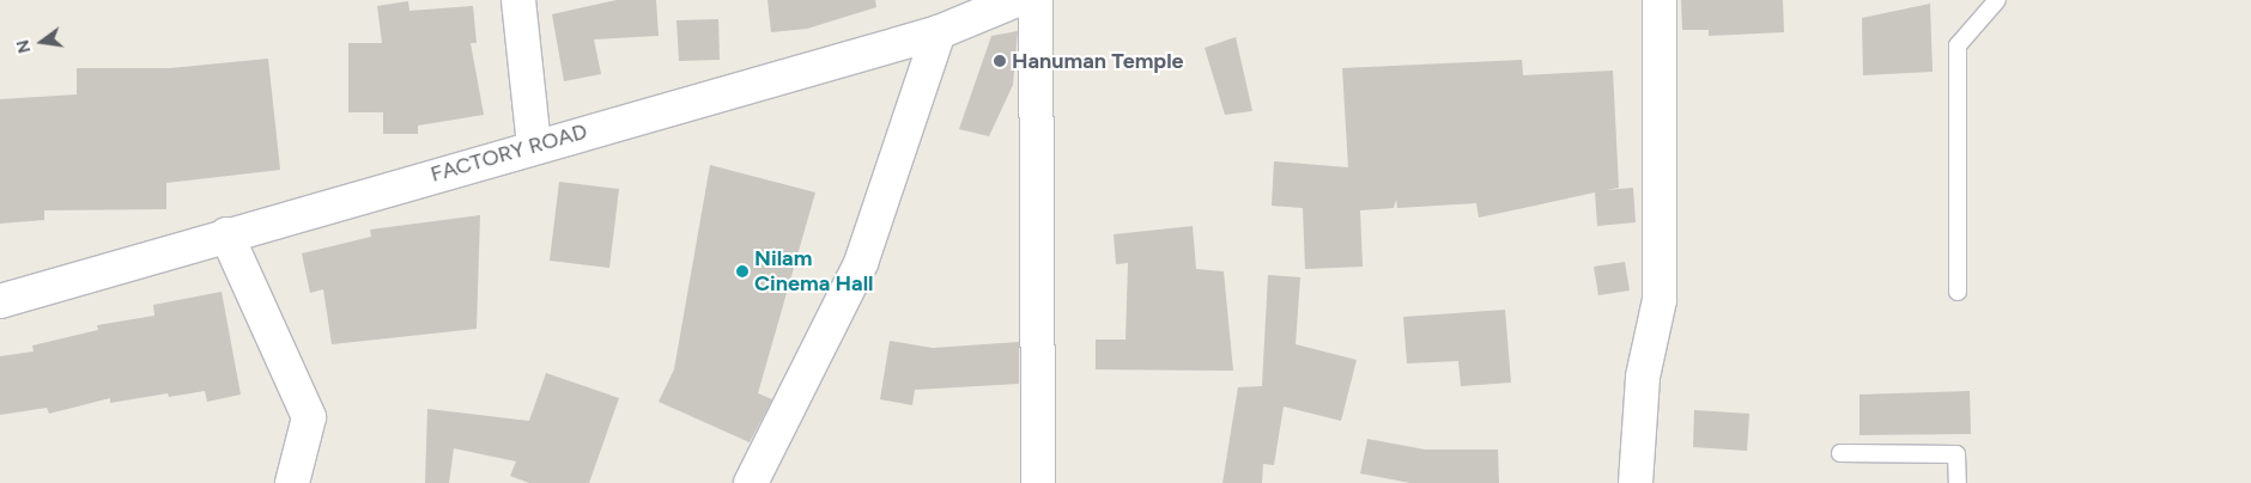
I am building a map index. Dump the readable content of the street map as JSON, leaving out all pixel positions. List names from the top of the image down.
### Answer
{
  "streets": {
    "street": ["FACTORY ROAD"]
  },
  "places": ["Hanuman Temple", "Nilam Cinema Hall"],
  "north": "left"
}
